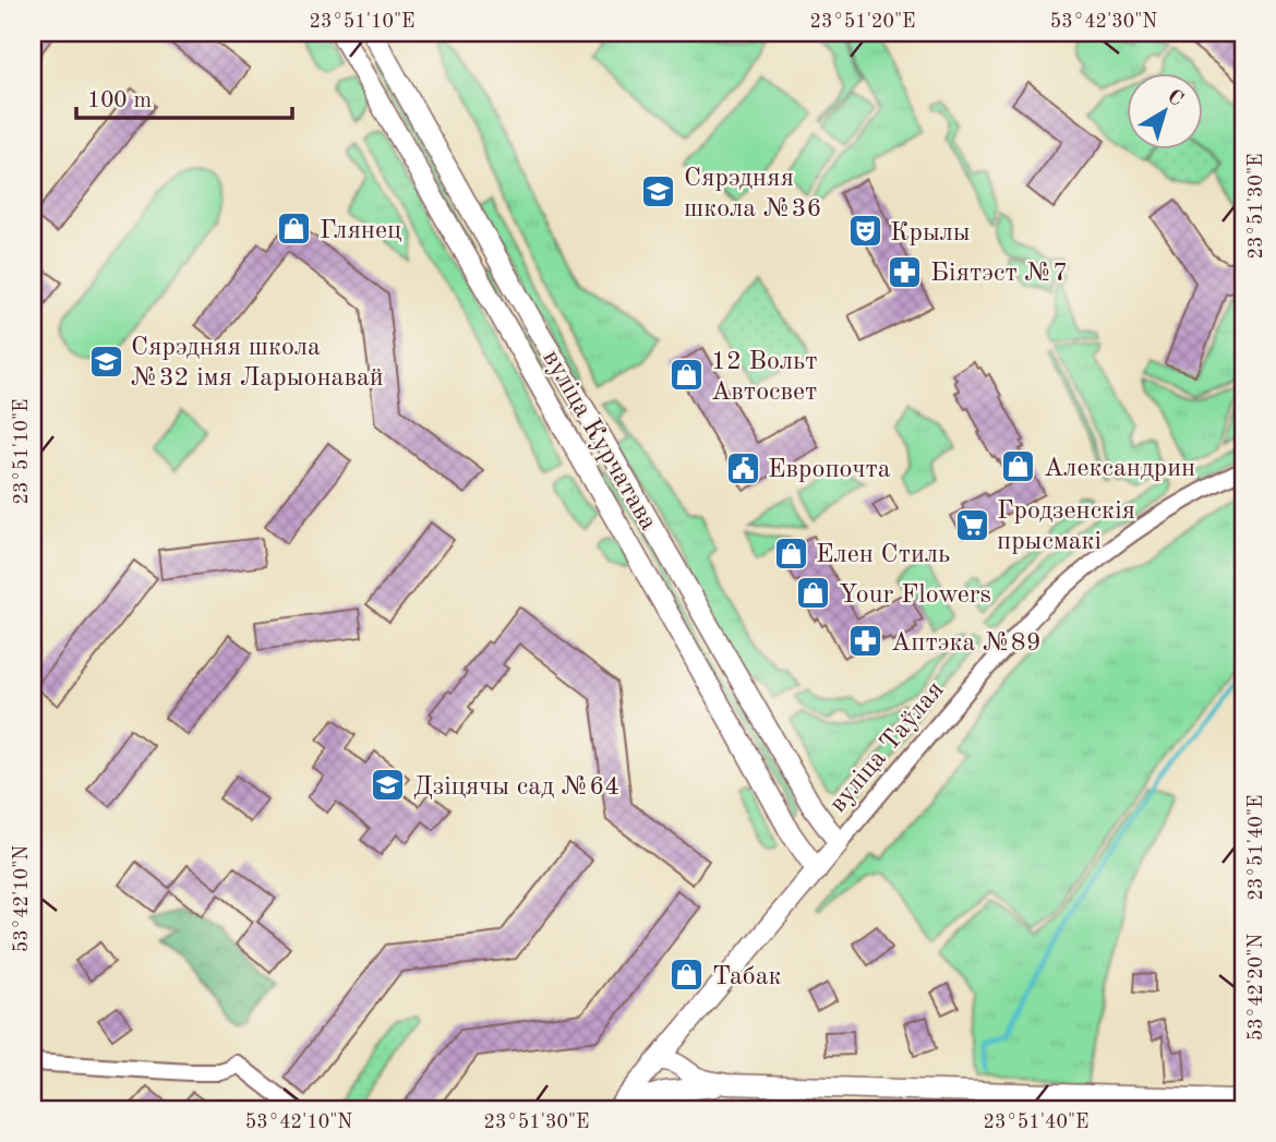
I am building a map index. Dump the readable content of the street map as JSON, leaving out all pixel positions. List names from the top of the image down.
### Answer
{
  "streets": {
    "main road": ["вуліца Курчатава", "вуліца Таўлая"]
  },
  "crossings": [
    ["вуліца Курчатава", "вуліца Таўлая"]
  ],
  "places": {
    "school or university": ["Сярэдняя школа №36", "Сярэдняя школа №32 імя Ларыонавай", "Дзіцячы сад №64"],
    "shop": [
      "Глянец",
      "12 Вольт Автосвет",
      "Александрин",
      "Елен Стиль",
      "Your Flowers",
      "Табак"
    ],
    "theatre": ["Крылы"],
    "pharmacy": ["Біятэст №7", "Аптэка №89"],
    "public building": ["Европочта"],
    "supermarket": ["Гродзенскія прысмакі"]
  },
  "scale_bar": "100 m",
  "north": "top right",
  "coordinates": [
    "23°51'10\"E",
    "23°51'20\"E",
    "53°42'30\"N",
    "23°51'30\"E",
    "23°51'40\"E",
    "53°42'10\"N",
    "53°42'20\"N"
  ]
}
